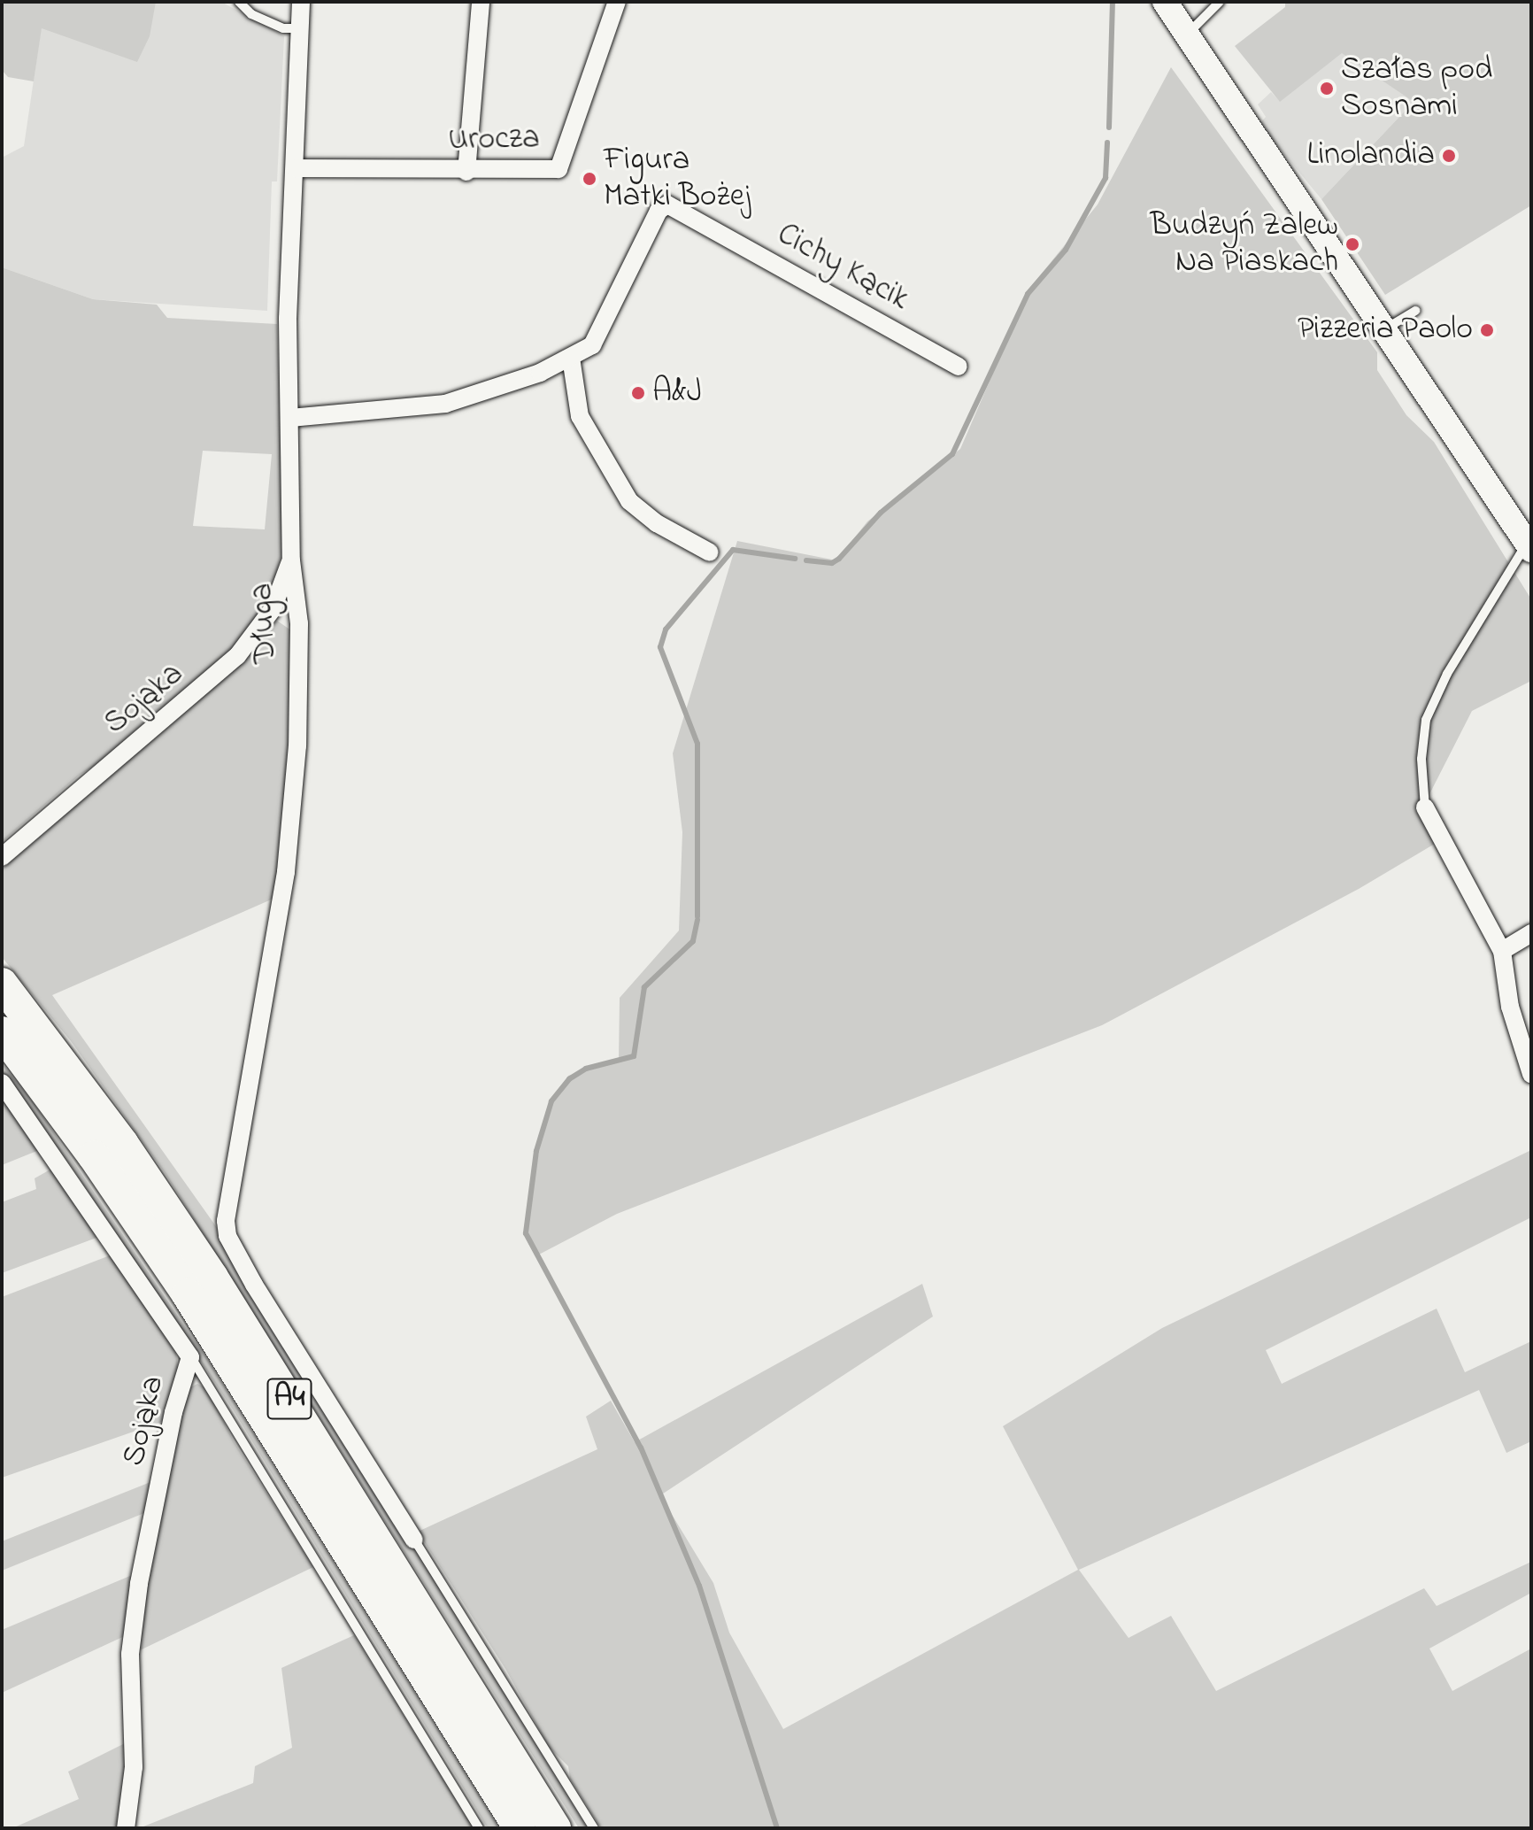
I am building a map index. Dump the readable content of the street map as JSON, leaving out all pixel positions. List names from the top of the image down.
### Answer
{
  "streets": {
    "highway": ["A4"],
    "street": [
      "Urocza",
      "Cichy Kącik",
      "Długa",
      "Sojąka"
    ]
  },
  "crossings": [
    ["Urocza", "Długa"],
    ["Cichy Kącik", "Długa"],
    ["Długa", "Sojąka"]
  ],
  "places": [
    "Szałas pod Sosnami",
    "Linolandia",
    "Figura Matki Bożej",
    "Budzyń Zalew Na Piaskach",
    "Pizzeria Paolo",
    "A&J"
  ]
}
